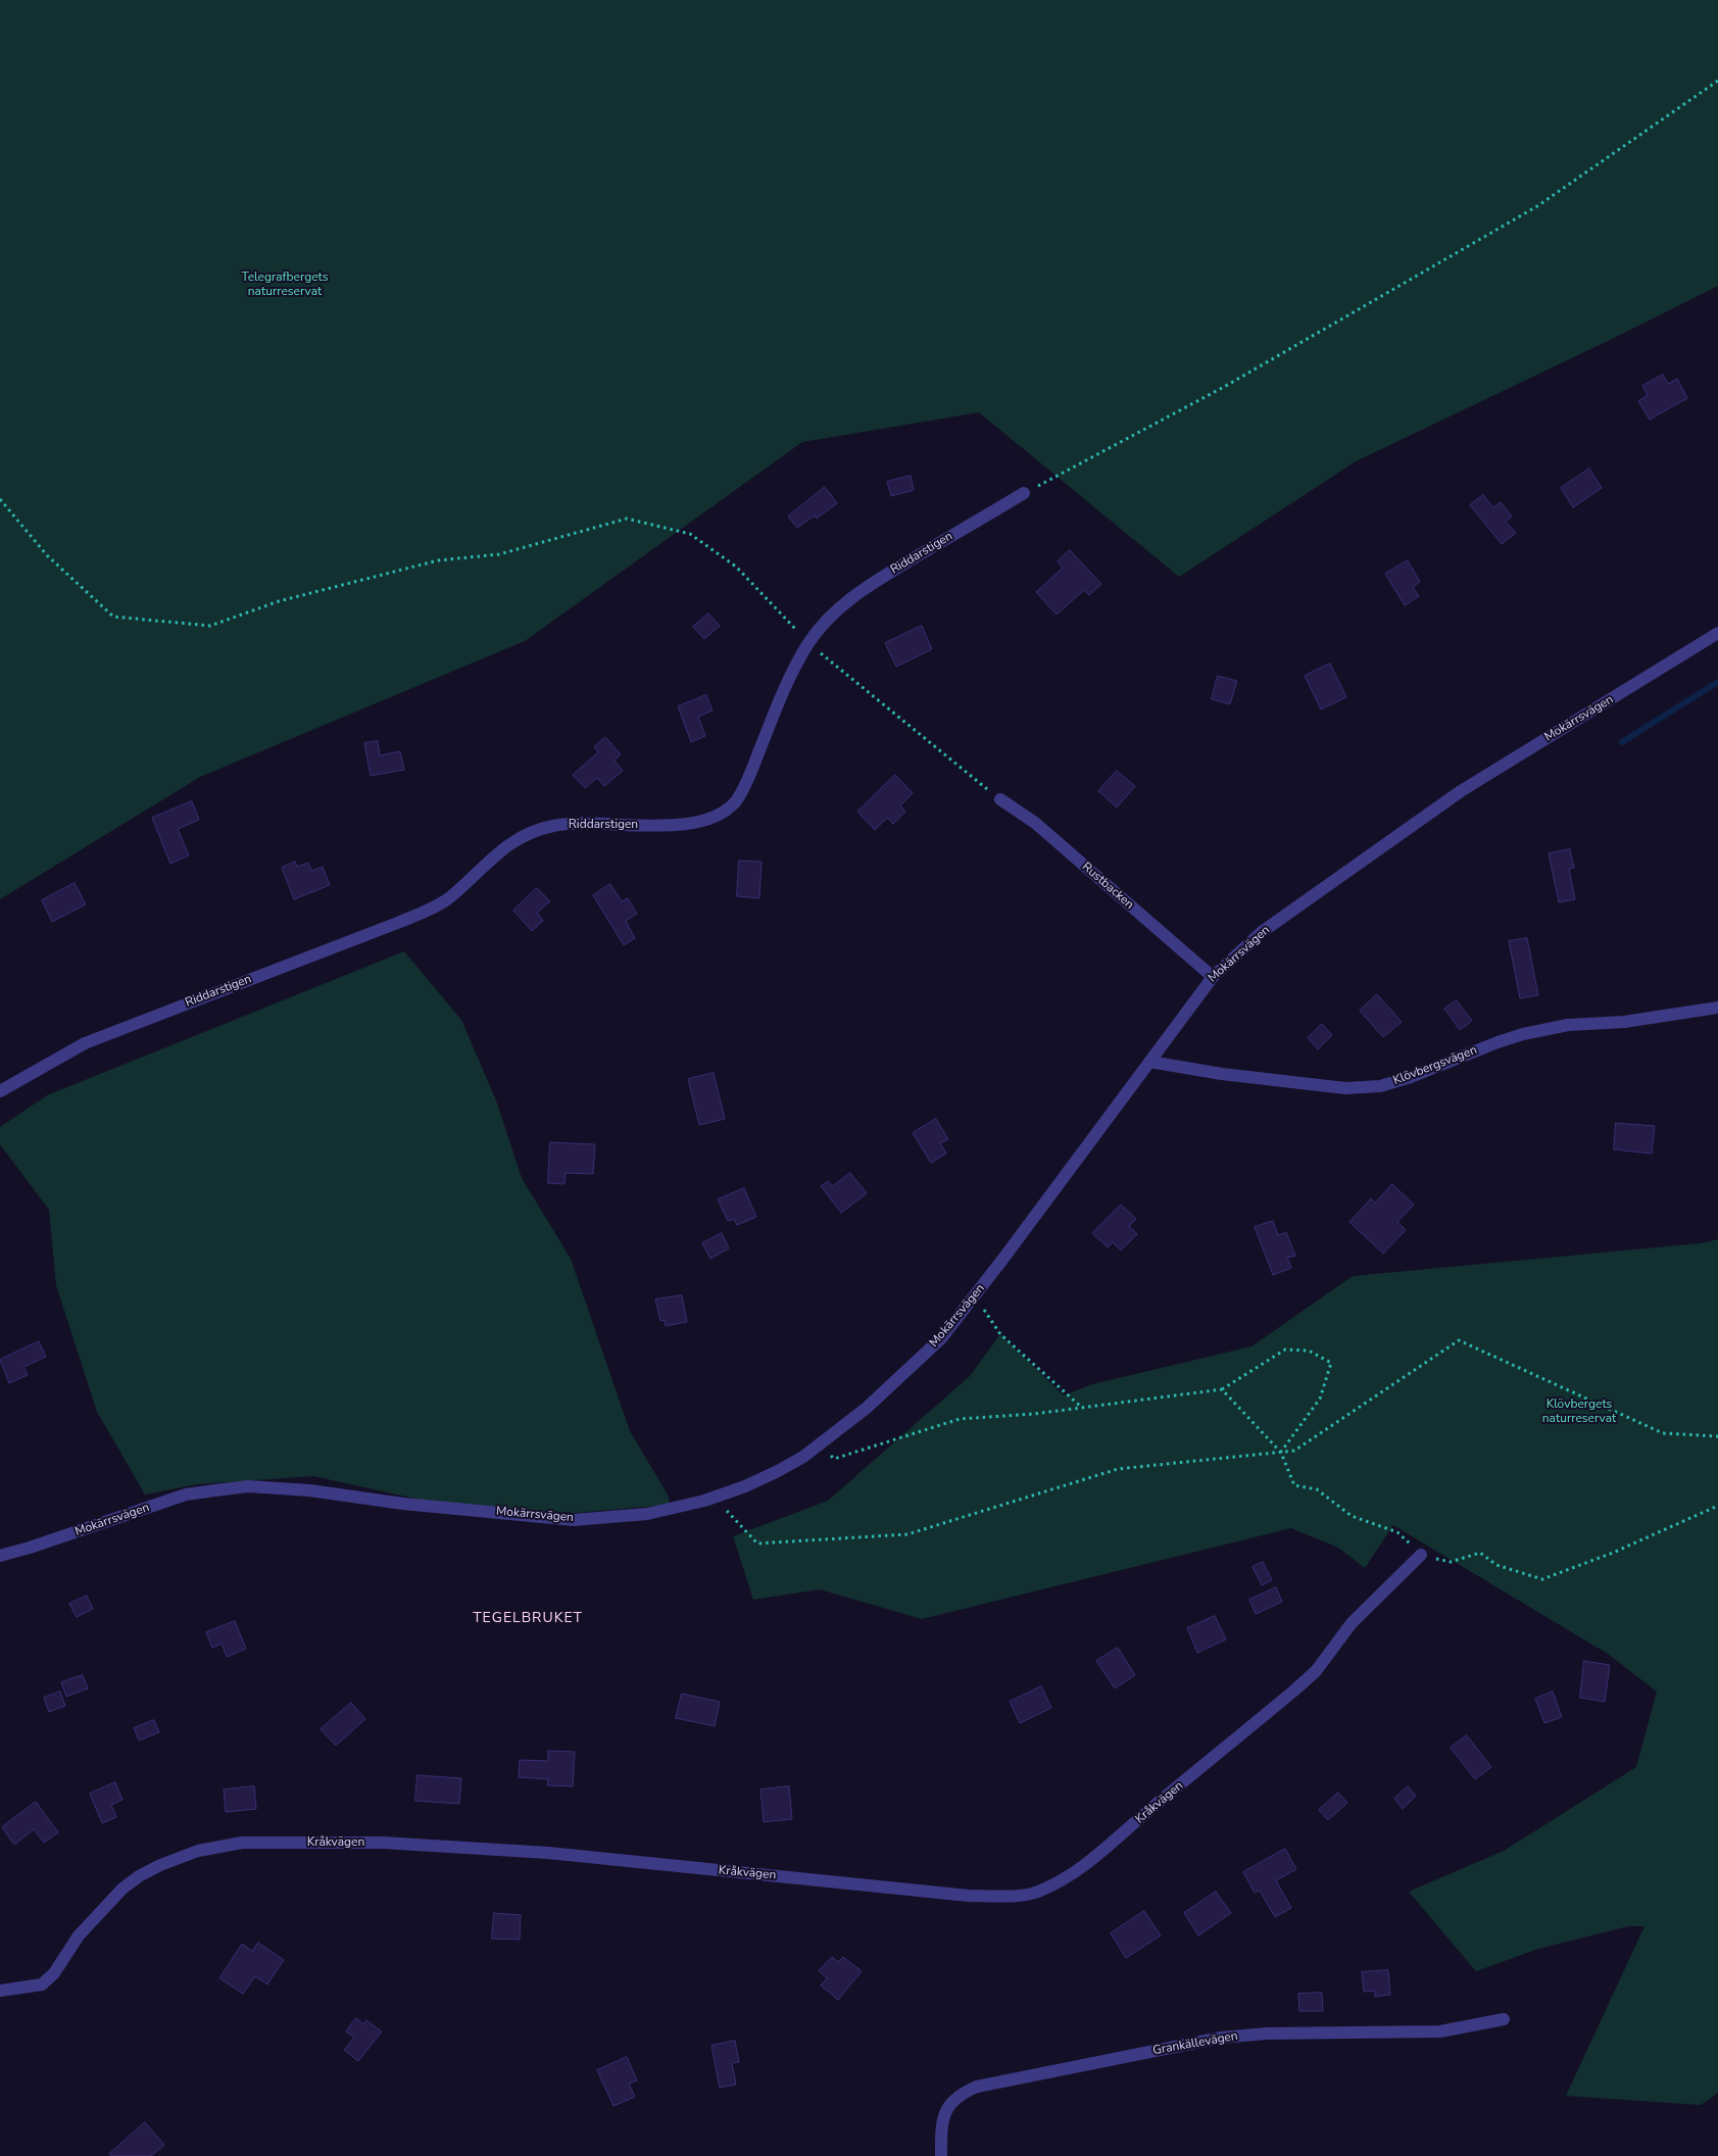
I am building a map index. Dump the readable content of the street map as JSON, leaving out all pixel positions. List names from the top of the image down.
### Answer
{
  "streets": {
    "street": [
      "Riddarstigen",
      "Mokärrsvägen",
      "Rustbacken",
      "Klövbergsvägen",
      "Kråkvägen",
      "Grankällevägen"
    ]
  },
  "crossings": [
    ["Mokärrsvägen", "Rustbacken"],
    ["Mokärrsvägen", "Klövbergsvägen"]
  ],
  "districts": ["TEGELBRUKET"],
  "parks": ["Telegrafbergets naturreservat", "Klövbergets naturreservat"]
}
